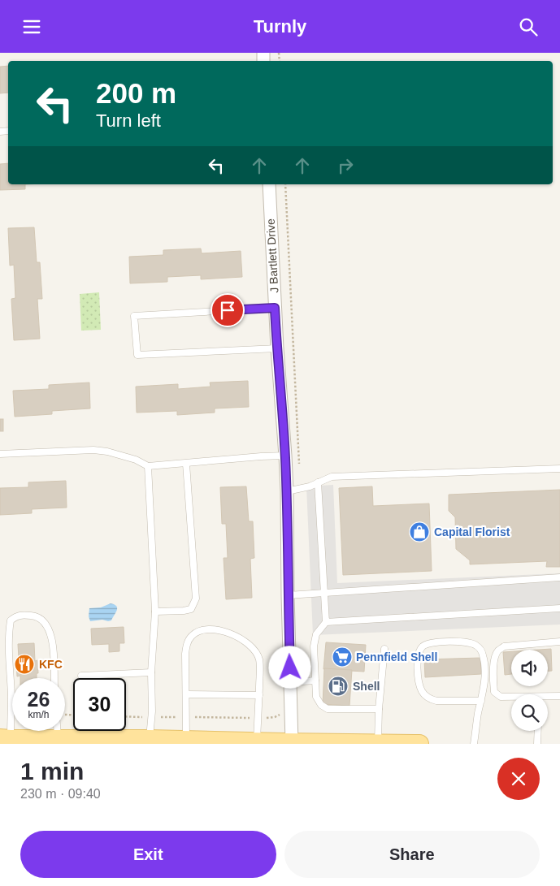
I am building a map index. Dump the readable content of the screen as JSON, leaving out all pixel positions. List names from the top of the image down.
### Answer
{
  "streets": {
    "street": ["J Bartlett Drive"]
  },
  "places": {
    "shop": ["Capital Florist"],
    "supermarket": ["Pennfield Shell"],
    "restaurant": ["KFC"],
    "fuel station": ["Shell"]
  },
  "page": {
    "header": "Turnly",
    "turn": ["200 m", "Turn left"],
    "speed": "26 km/h",
    "limit": "30",
    "heading": ["1 min", "230 m · 09:40"],
    "buttons": ["Exit", "Share"]
  }
}
